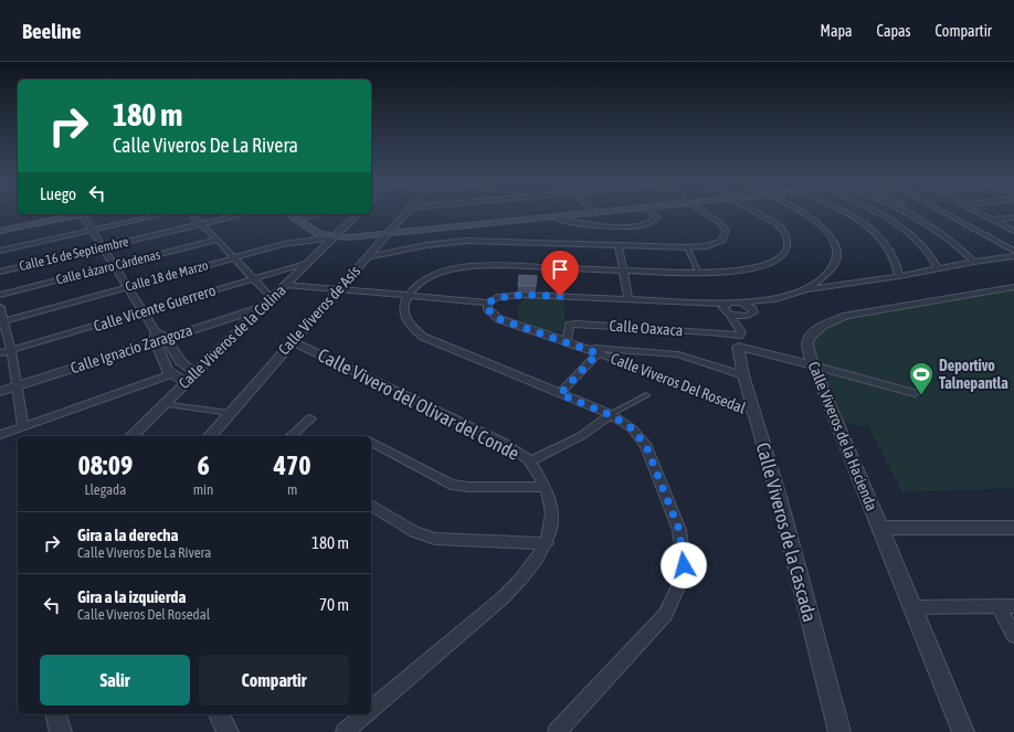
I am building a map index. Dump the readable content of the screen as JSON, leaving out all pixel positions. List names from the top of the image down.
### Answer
{
  "streets": {
    "street": [
      "Calle 16 de Septiembre",
      "Calle Lázaro Cárdenas",
      "Calle 18 de Marzo",
      "Calle Vicente Guerrero",
      "Calle Viveros de Asís",
      "Calle Oaxaca",
      "Calle Viveros de la Colina",
      "Calle Ignacio Zaragoza",
      "Calle Viveros Del Rosedal",
      "Calle Vivero del Olivar del Conde",
      "Calle Viveros de la Hacienda",
      "Calle Viveros de la Cascada"
    ]
  },
  "crossings": [
    ["Calle 18 de Marzo", "Calle Viveros de la Colina"],
    ["Calle Vicente Guerrero", "Calle Viveros de la Colina"],
    ["Calle Viveros de Asís", "Calle Vivero del Olivar del Conde"],
    ["Calle Oaxaca", "Calle Viveros Del Rosedal"],
    ["Calle Oaxaca", "Calle Viveros de la Cascada"],
    ["Calle Viveros de la Colina", "Calle Ignacio Zaragoza"],
    ["Calle Viveros Del Rosedal", "Calle Viveros de la Cascada"]
  ],
  "places": {
    "sports": ["Deportivo Talnepantla"]
  },
  "page": {
    "header": "Beeline",
    "nav": ["Mapa", "Capas", "Compartir"],
    "turn": ["180 m", "Calle Viveros De La Rivera"],
    "then": "Luego",
    "eta": [
      "08:09",
      "Llegada",
      "6",
      "min",
      "470",
      "m"
    ],
    "list": [
      {
        "name": "Gira a la derecha",
        "note": "Calle Viveros De La Rivera",
        "value": "180 m"
      },
      {
        "name": "Gira a la izquierda",
        "note": "Calle Viveros Del Rosedal",
        "value": "70 m"
      }
    ],
    "buttons": ["Salir", "Compartir"]
  }
}
